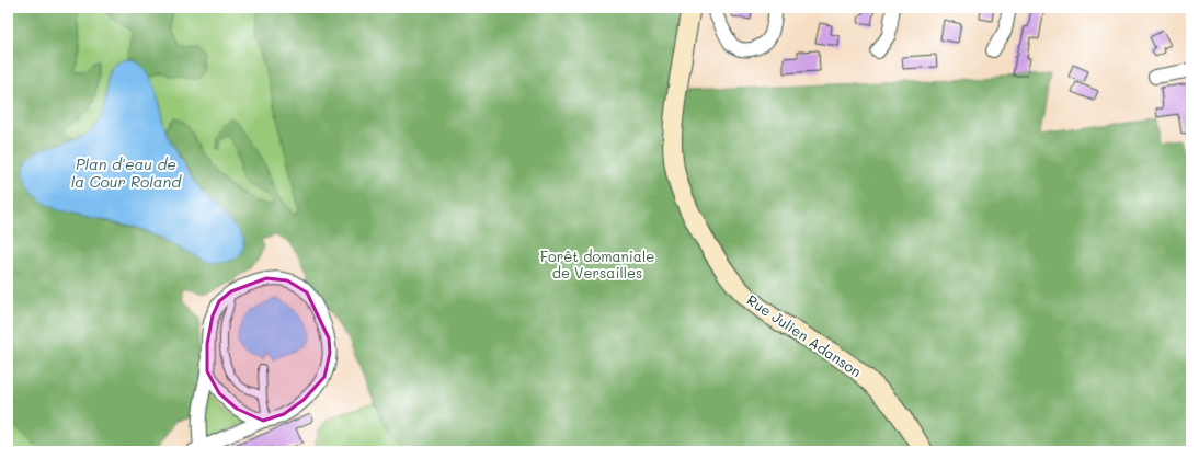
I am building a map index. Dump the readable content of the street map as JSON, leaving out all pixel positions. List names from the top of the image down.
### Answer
{
  "streets": {
    "main road": ["Rue Julien Adanson"]
  },
  "water": ["Plan d'eau de la Cour Roland"],
  "parks": ["Forêt domaniale de Versailles"]
}
